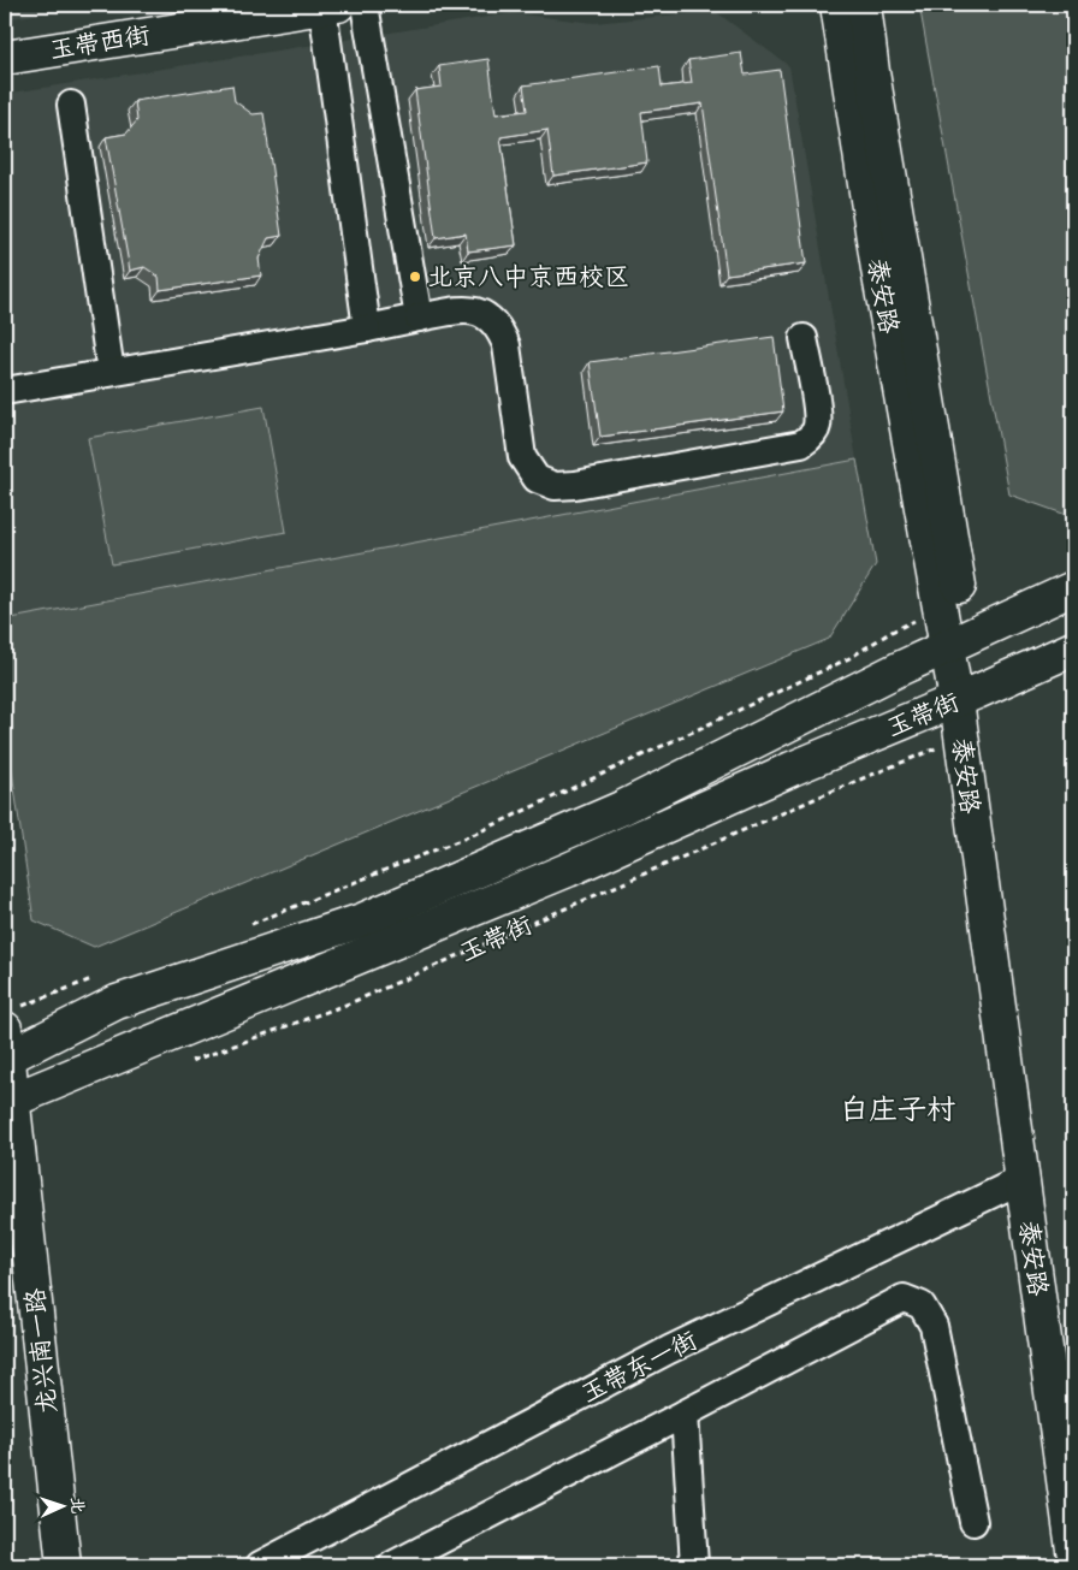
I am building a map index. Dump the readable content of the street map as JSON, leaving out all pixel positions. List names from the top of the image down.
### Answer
{
  "streets": {
    "street": [
      "玉带西街",
      "泰安路",
      "玉带街",
      "龙兴南一路",
      "玉带东一街"
    ]
  },
  "crossings": [
    ["泰安路", "玉带街"],
    ["泰安路", "玉带东一街"],
    ["玉带街", "龙兴南一路"]
  ],
  "districts": ["白庄子村"],
  "places": ["北京八中京西校区"],
  "north": "right"
}
